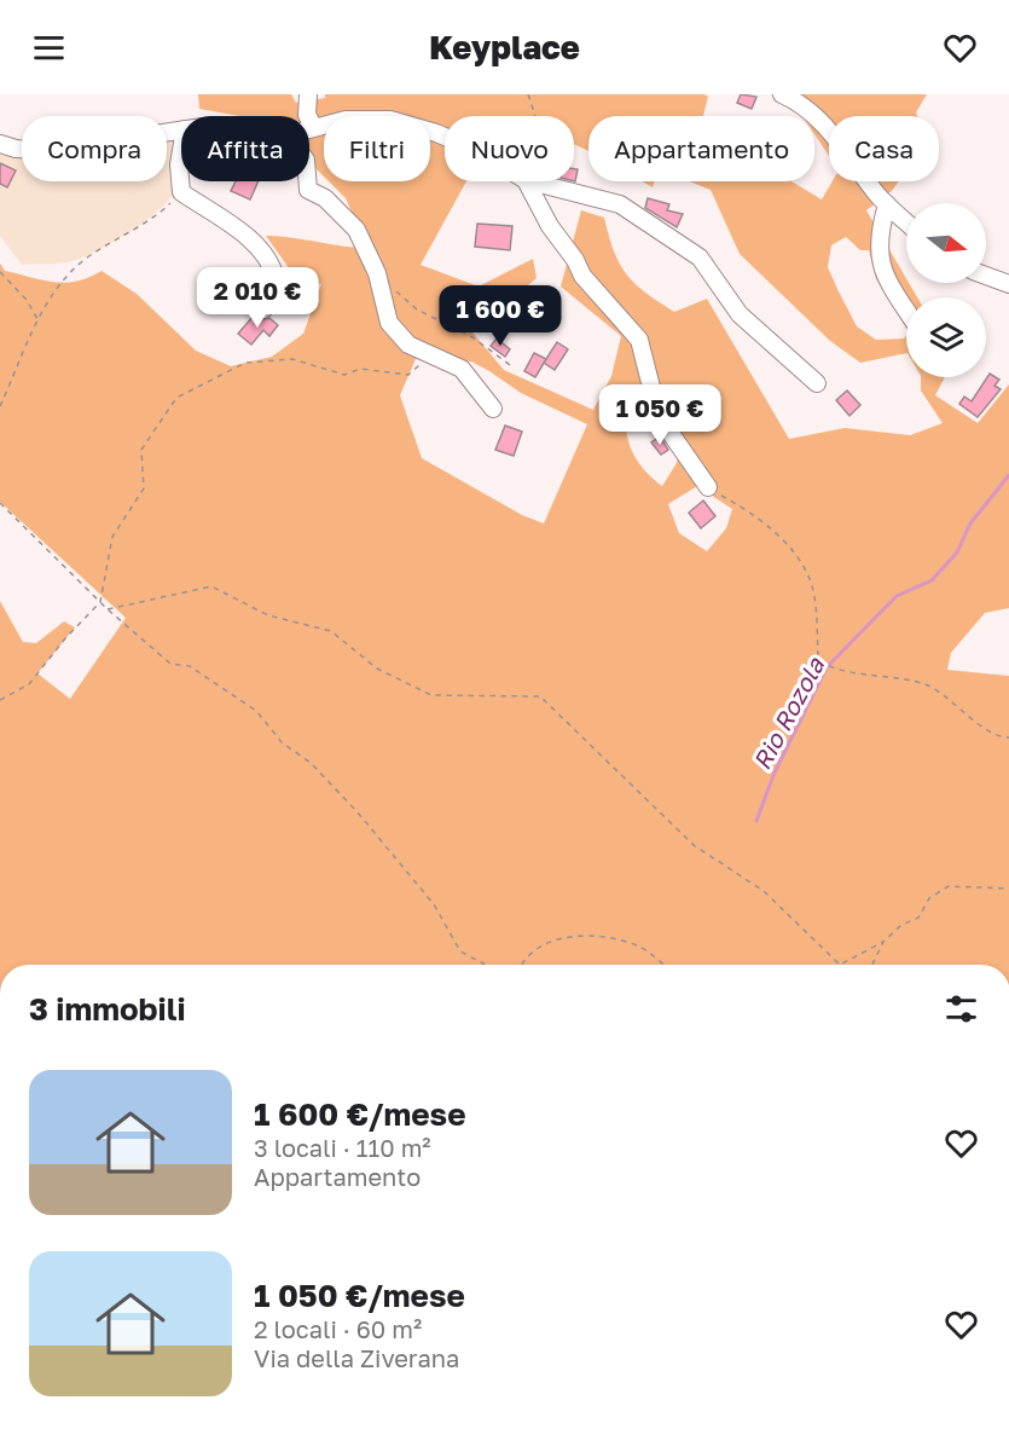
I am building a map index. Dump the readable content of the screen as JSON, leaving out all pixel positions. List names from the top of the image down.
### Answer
{
  "water": ["Rio Rozola"],
  "north": "right",
  "page": {
    "header": "Keyplace",
    "chip": [
      "Compra",
      "Affitta",
      "Filtri",
      "Nuovo",
      "Appartamento",
      "Casa"
    ],
    "price": ["2 010 €", "1 600 €", "1 050 €"],
    "heading": "3 immobili",
    "list": [
      {
        "name": "1 600 €/mese",
        "note": "3 locali · 110 m² · Appartamento"
      },
      {
        "name": "1 050 €/mese",
        "note": "2 locali · 60 m² · Via della Ziverana"
      }
    ]
  }
}
